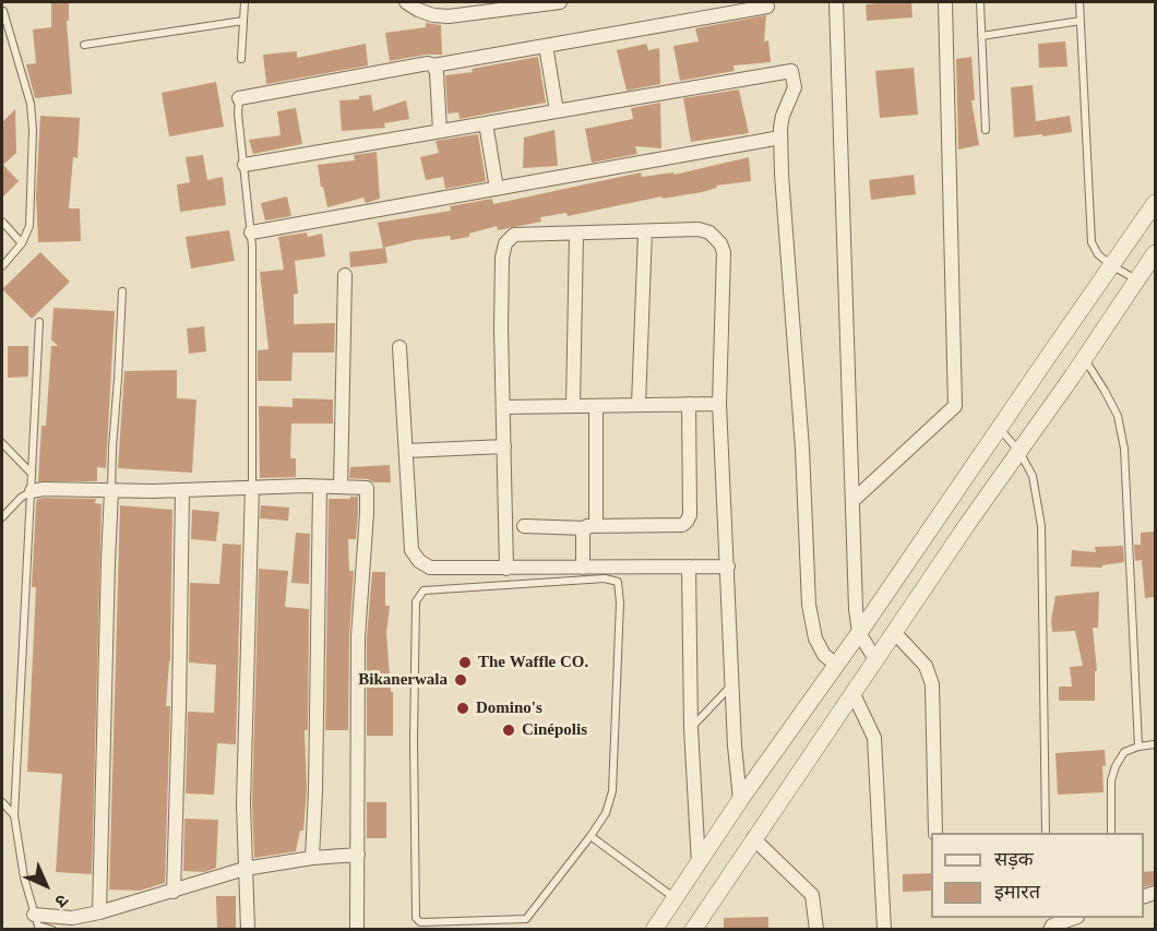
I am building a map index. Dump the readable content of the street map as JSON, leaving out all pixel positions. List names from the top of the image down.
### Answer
{
  "places": [
    "The Waffle CO.",
    "Bikanerwala",
    "Domino's",
    "Cinépolis"
  ],
  "legend": ["सड़क", "इमारत"],
  "north": "bottom right"
}
